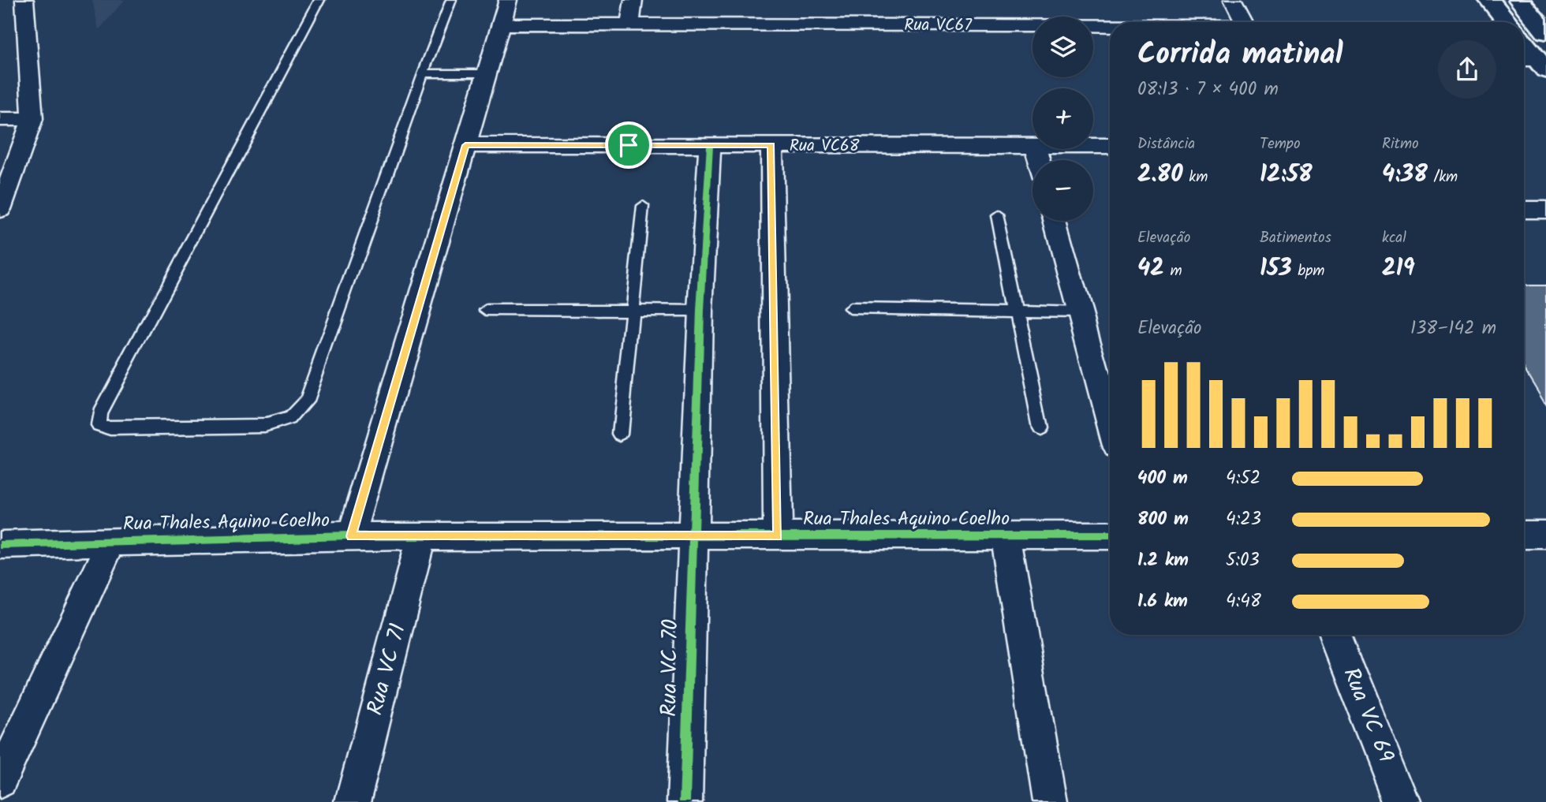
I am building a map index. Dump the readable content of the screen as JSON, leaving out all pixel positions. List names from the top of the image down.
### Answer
{
  "streets": {
    "street": [
      "Rua VC67",
      "Rua VC68",
      "Rua Thales Aquino Coelho",
      "Rua VC 70",
      "Rua VC 71",
      "Rua VC 69"
    ]
  },
  "crossings": [
    ["Rua VC68", "Rua VC 70"],
    ["Rua Thales Aquino Coelho", "Rua VC 70"],
    ["Rua Thales Aquino Coelho", "Rua VC 71"]
  ],
  "page": {
    "map_buttons": ["+", "−"],
    "heading": ["Corrida matinal", "08:13 · 7 × 400 m"],
    "stats": [
      ["Distância", "2.80 km"],
      ["Tempo", "12:58"],
      ["Ritmo", "4:38 /km"],
      ["Elevação", "42 m"],
      ["Batimentos", "153 bpm"],
      ["kcal", "219"]
    ],
    "chart": ["Elevação", "138–142 m"],
    "list": [
      {
        "name": "400 m",
        "note": "4:52"
      },
      {
        "name": "800 m",
        "note": "4:23"
      },
      {
        "name": "1.2 km",
        "note": "5:03"
      },
      {
        "name": "1.6 km",
        "note": "4:48"
      }
    ]
  }
}
